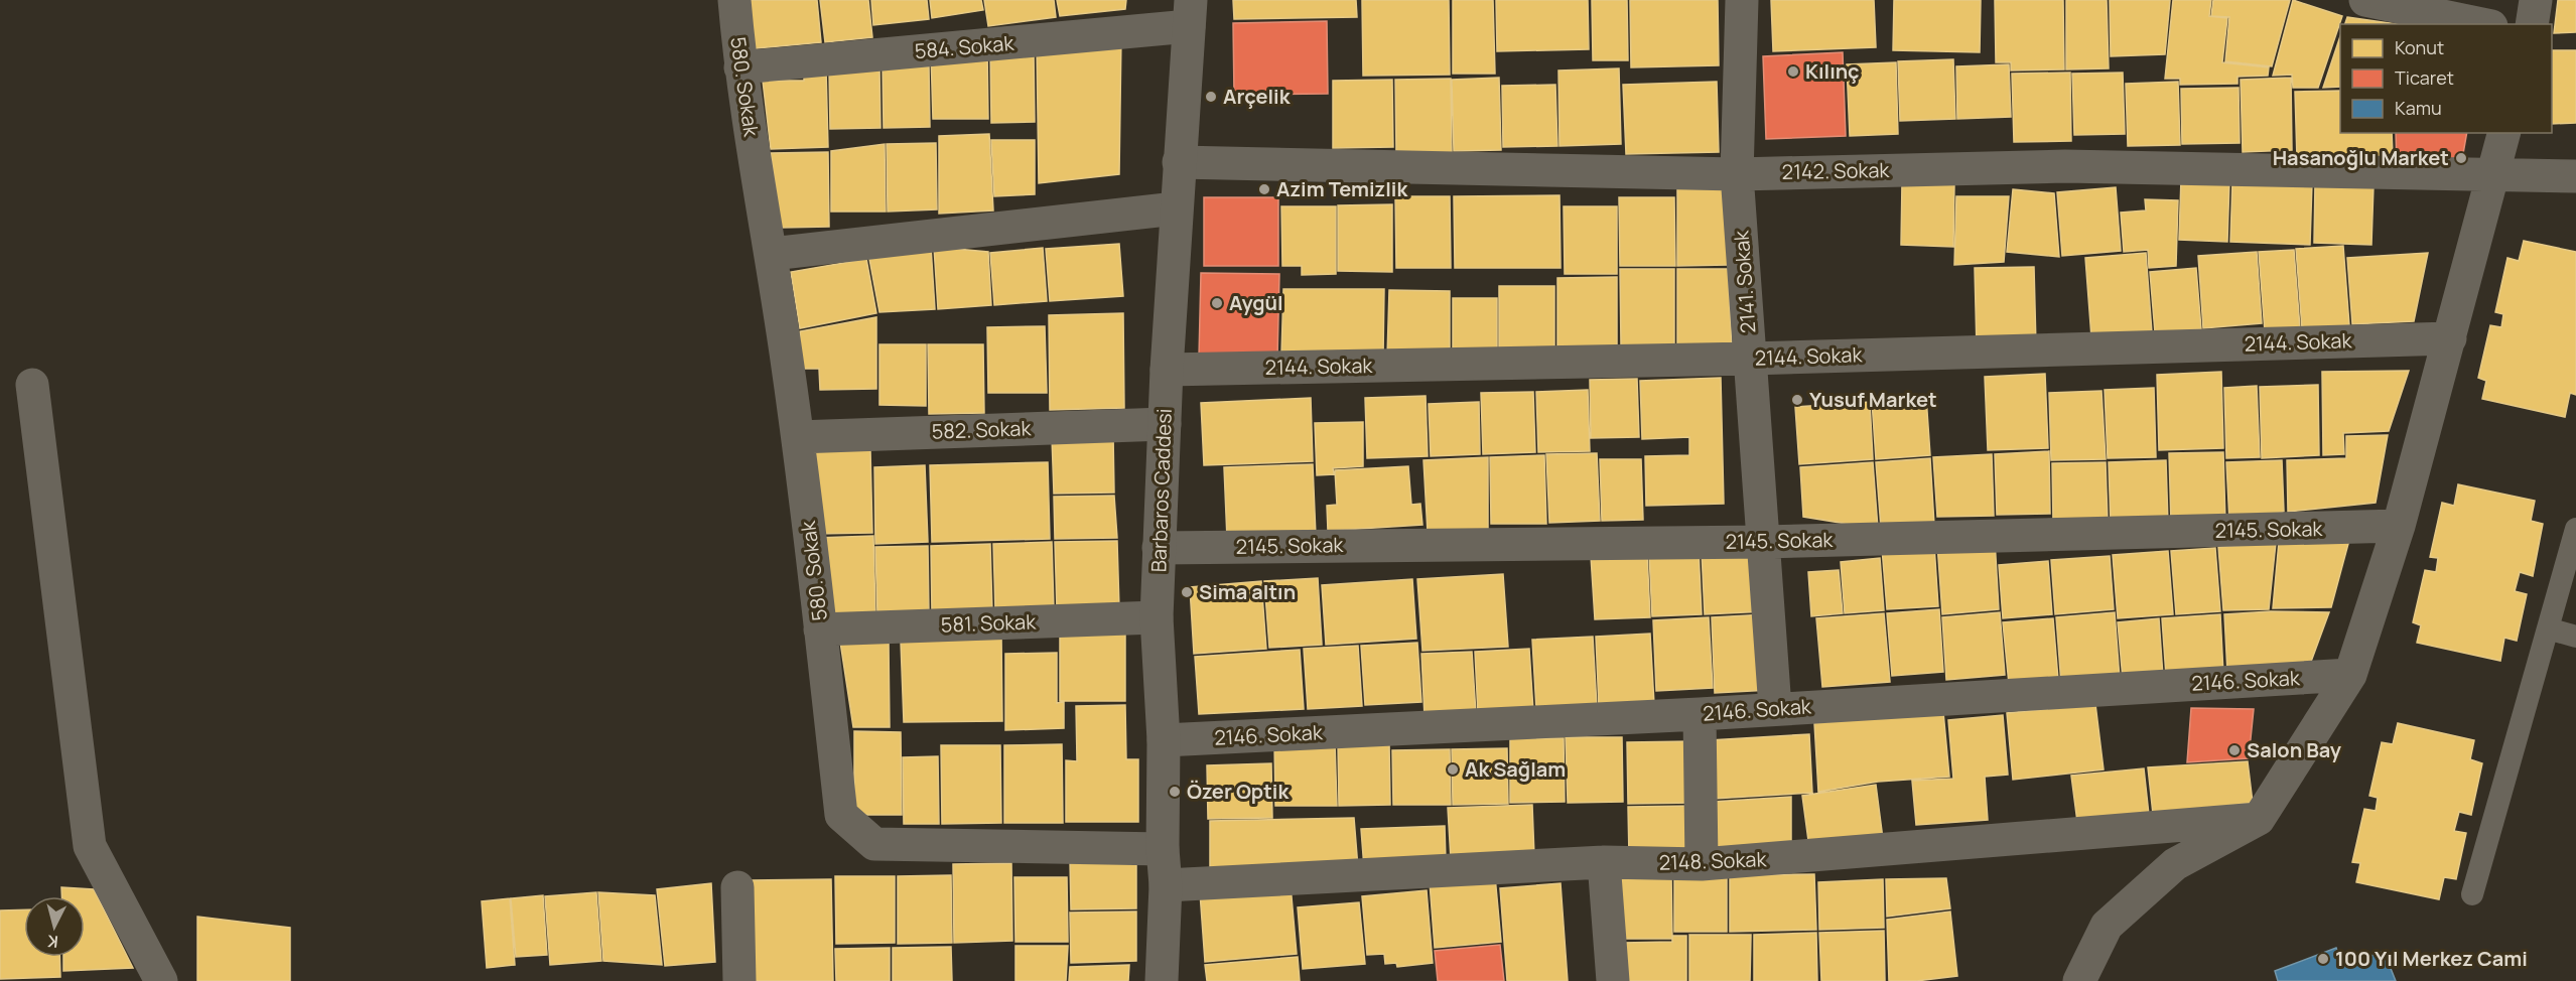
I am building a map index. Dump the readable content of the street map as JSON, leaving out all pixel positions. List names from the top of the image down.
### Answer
{
  "streets": {
    "street": [
      "584. Sokak",
      "580. Sokak",
      "2142. Sokak",
      "2141. Sokak",
      "2144. Sokak",
      "582. Sokak",
      "Barbaros Caddesi",
      "2145. Sokak",
      "581. Sokak",
      "2146. Sokak",
      "2148. Sokak"
    ]
  },
  "crossings": [
    ["584. Sokak", "580. Sokak"],
    ["584. Sokak", "Barbaros Caddesi"],
    ["580. Sokak", "582. Sokak"],
    ["580. Sokak", "Barbaros Caddesi"],
    ["580. Sokak", "581. Sokak"],
    ["2142. Sokak", "2141. Sokak"],
    ["2142. Sokak", "Barbaros Caddesi"],
    ["2141. Sokak", "2144. Sokak"],
    ["2141. Sokak", "2145. Sokak"],
    ["2141. Sokak", "2146. Sokak"],
    ["2144. Sokak", "Barbaros Caddesi"],
    ["582. Sokak", "Barbaros Caddesi"],
    ["Barbaros Caddesi", "2145. Sokak"],
    ["Barbaros Caddesi", "581. Sokak"],
    ["Barbaros Caddesi", "2146. Sokak"],
    ["Barbaros Caddesi", "2148. Sokak"]
  ],
  "places": [
    "Kılınç",
    "Arçelik",
    "Hasanoğlu Market",
    "Azim Temizlik",
    "Aygül",
    "Yusuf Market",
    "Sima altın",
    "Salon Bay",
    "Ak Sağlam",
    "Özer Optik",
    "100 Yıl Merkez Cami"
  ],
  "legend": ["Konut", "Ticaret", "Kamu"],
  "north": "bottom"
}
